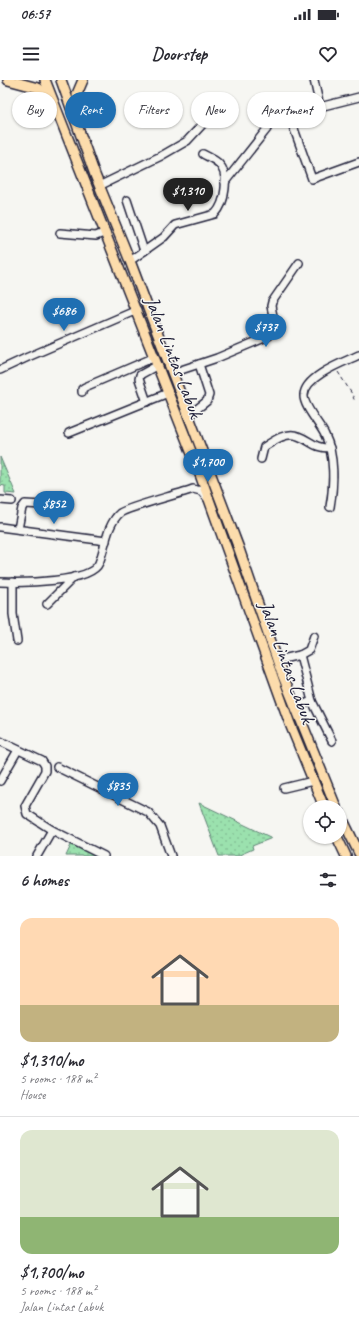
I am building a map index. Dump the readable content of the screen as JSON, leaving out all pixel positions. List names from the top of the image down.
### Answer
{
  "streets": {
    "main road": ["Jalan Lintas Labuk"]
  },
  "page": {
    "status": "06:57",
    "header": "Doorstep",
    "chip": [
      "Buy",
      "Rent",
      "Filters",
      "New",
      "Apartment"
    ],
    "price": [
      "$1,310",
      "$686",
      "$737",
      "$1,700",
      "$852",
      "$835"
    ],
    "heading": "6 homes",
    "list": [
      {
        "name": "$1,310/mo",
        "note": "5 rooms · 188 m² · House"
      },
      {
        "name": "$1,700/mo",
        "note": "5 rooms · 188 m² · Jalan Lintas Labuk"
      }
    ]
  }
}
